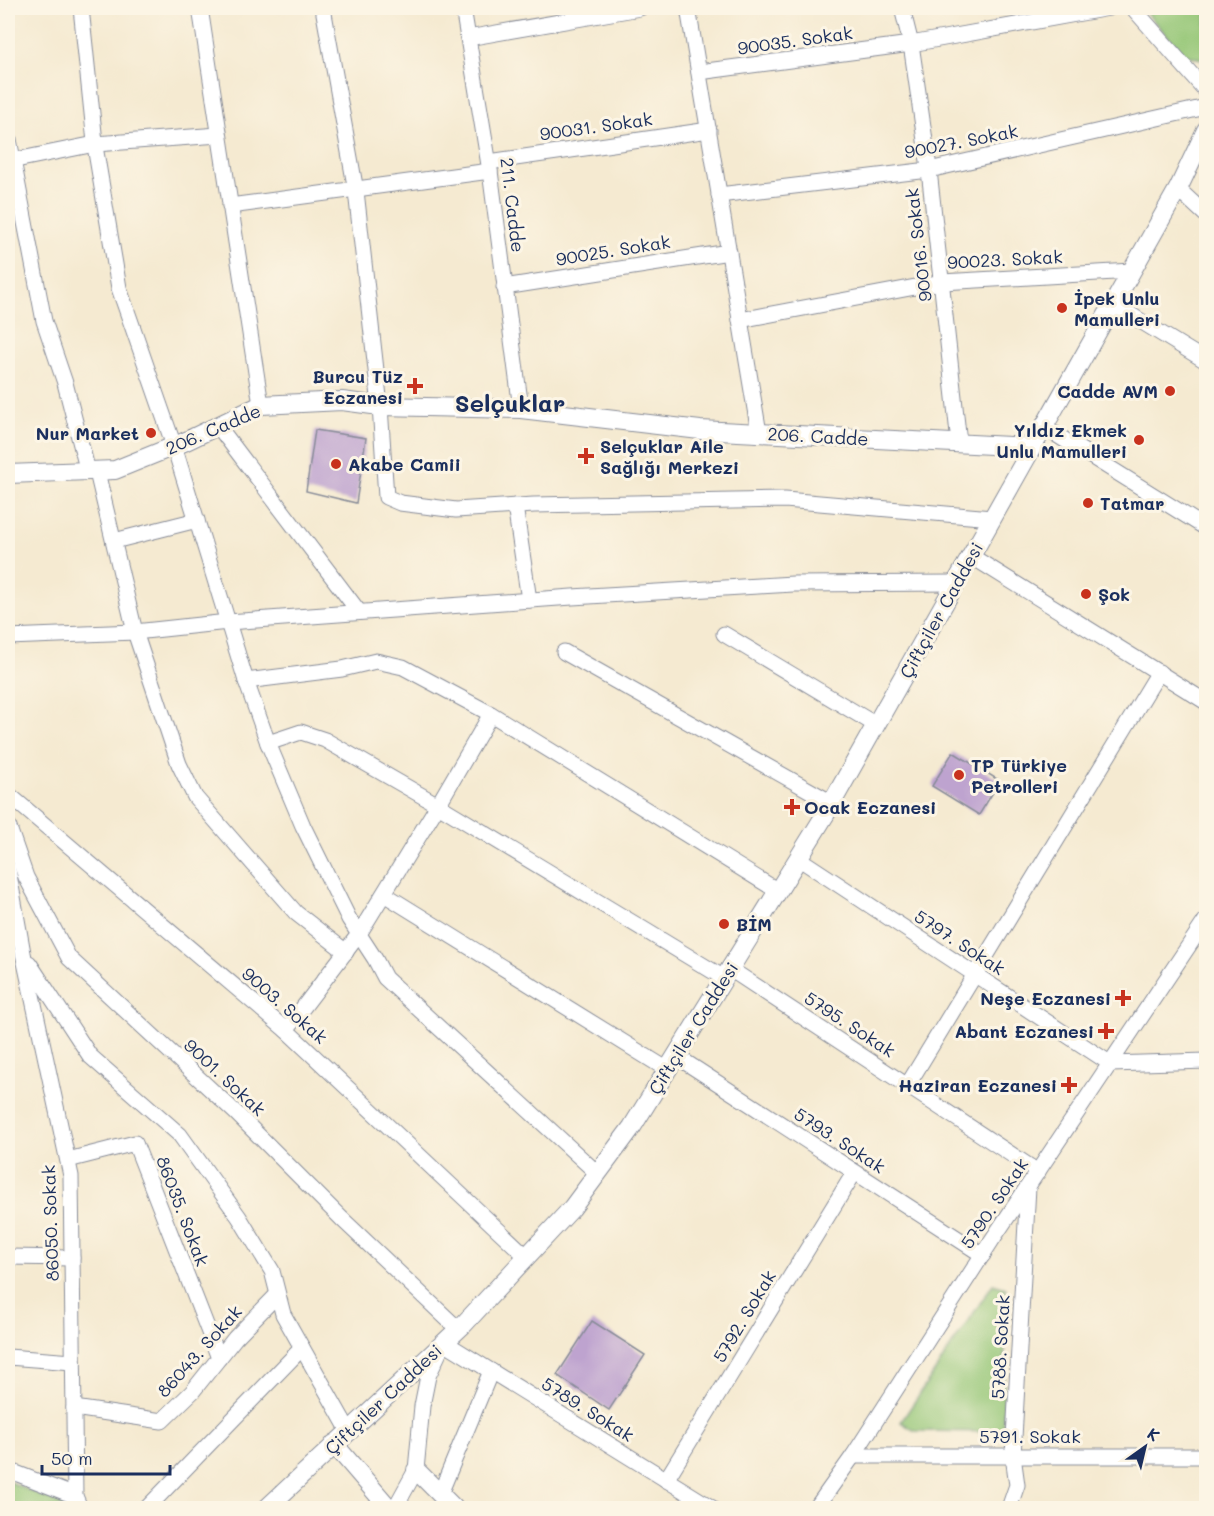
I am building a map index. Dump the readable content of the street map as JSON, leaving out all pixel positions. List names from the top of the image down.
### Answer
{
  "streets": {
    "street": [
      "90035. Sokak",
      "90031. Sokak",
      "90027. Sokak",
      "211. Cadde",
      "90016. Sokak",
      "90025. Sokak",
      "90023. Sokak",
      "206. Cadde",
      "Çiftçiler Caddesi",
      "5797. Sokak",
      "9003. Sokak",
      "5795. Sokak",
      "9001. Sokak",
      "5793. Sokak",
      "5790. Sokak",
      "86035. Sokak",
      "86050. Sokak",
      "5792. Sokak",
      "5788. Sokak",
      "86043. Sokak",
      "5789. Sokak",
      "5791. Sokak"
    ]
  },
  "crossings": [
    ["90035. Sokak", "90016. Sokak"],
    ["90031. Sokak", "211. Cadde"],
    ["90027. Sokak", "90016. Sokak"],
    ["211. Cadde", "90025. Sokak"],
    ["211. Cadde", "206. Cadde"],
    ["90016. Sokak", "90023. Sokak"],
    ["90016. Sokak", "206. Cadde"],
    ["90023. Sokak", "Çiftçiler Caddesi"],
    ["206. Cadde", "Çiftçiler Caddesi"],
    ["Çiftçiler Caddesi", "5797. Sokak"],
    ["Çiftçiler Caddesi", "9003. Sokak"],
    ["Çiftçiler Caddesi", "5795. Sokak"],
    ["Çiftçiler Caddesi", "9001. Sokak"],
    ["Çiftçiler Caddesi", "5793. Sokak"],
    ["Çiftçiler Caddesi", "5789. Sokak"],
    ["5797. Sokak", "5790. Sokak"],
    ["5795. Sokak", "5790. Sokak"],
    ["5793. Sokak", "5790. Sokak"],
    ["5793. Sokak", "5792. Sokak"],
    ["5790. Sokak", "5788. Sokak"],
    ["5790. Sokak", "5791. Sokak"],
    ["86035. Sokak", "86050. Sokak"],
    ["86035. Sokak", "86043. Sokak"],
    ["86050. Sokak", "86043. Sokak"],
    ["5792. Sokak", "5789. Sokak"],
    ["5788. Sokak", "5791. Sokak"]
  ],
  "districts": ["Selçuklar"],
  "places": {
    "other": [
      "İpek Unlu Mamulleri",
      "Cadde AVM",
      "Nur Market",
      "Yıldız Ekmek Unlu Mamulleri",
      "Akabe Camii",
      "Tatmar",
      "Şok",
      "TP Türkiye Petrolleri",
      "BİM"
    ],
    "health": [
      "Burcu Tüz Eczanesi",
      "Selçuklar Aile Sağlığı Merkezi",
      "Ocak Eczanesi",
      "Neşe Eczanesi",
      "Abant Eczanesi",
      "Haziran Eczanesi"
    ]
  },
  "scale_bar": "50 m",
  "north": "top right"
}
